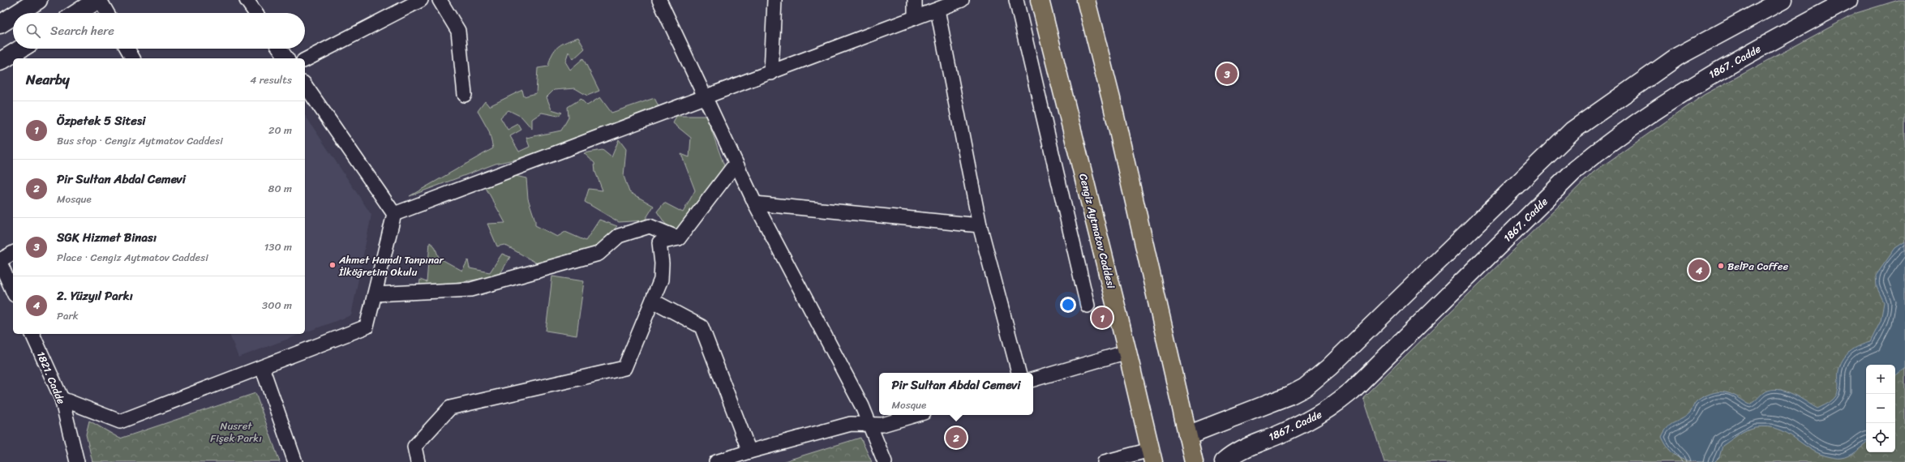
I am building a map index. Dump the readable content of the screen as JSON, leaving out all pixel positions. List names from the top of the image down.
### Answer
{
  "streets": {
    "main road": ["Cengiz Aytmatov Caddesi"],
    "street": ["1867. Cadde", "1821. Cadde"]
  },
  "parks": ["Nusret Fişek Parkı"],
  "places": ["Ahmet Hamdi Tanpınar İlköğretim Okulu", "BelPa Coffee"],
  "page": {
    "search": "Search here",
    "heading": ["Nearby", "4 results"],
    "pins": [
      "3",
      "4",
      "1",
      "2"
    ],
    "list": [
      {
        "mark": "1",
        "name": "Özpetek 5 Sitesi",
        "note": "Bus stop · Cengiz Aytmatov Caddesi",
        "value": "20 m"
      },
      {
        "mark": "2",
        "name": "Pir Sultan Abdal Cemevi",
        "note": "Mosque",
        "value": "80 m"
      },
      {
        "mark": "3",
        "name": "SGK Hizmet Binası",
        "note": "Place · Cengiz Aytmatov Caddesi",
        "value": "130 m"
      },
      {
        "mark": "4",
        "name": "2. Yüzyıl Parkı",
        "note": "Park",
        "value": "300 m"
      }
    ],
    "map_buttons": ["+", "−"],
    "popup": ["Pir Sultan Abdal Cemevi", "Mosque"]
  }
}
